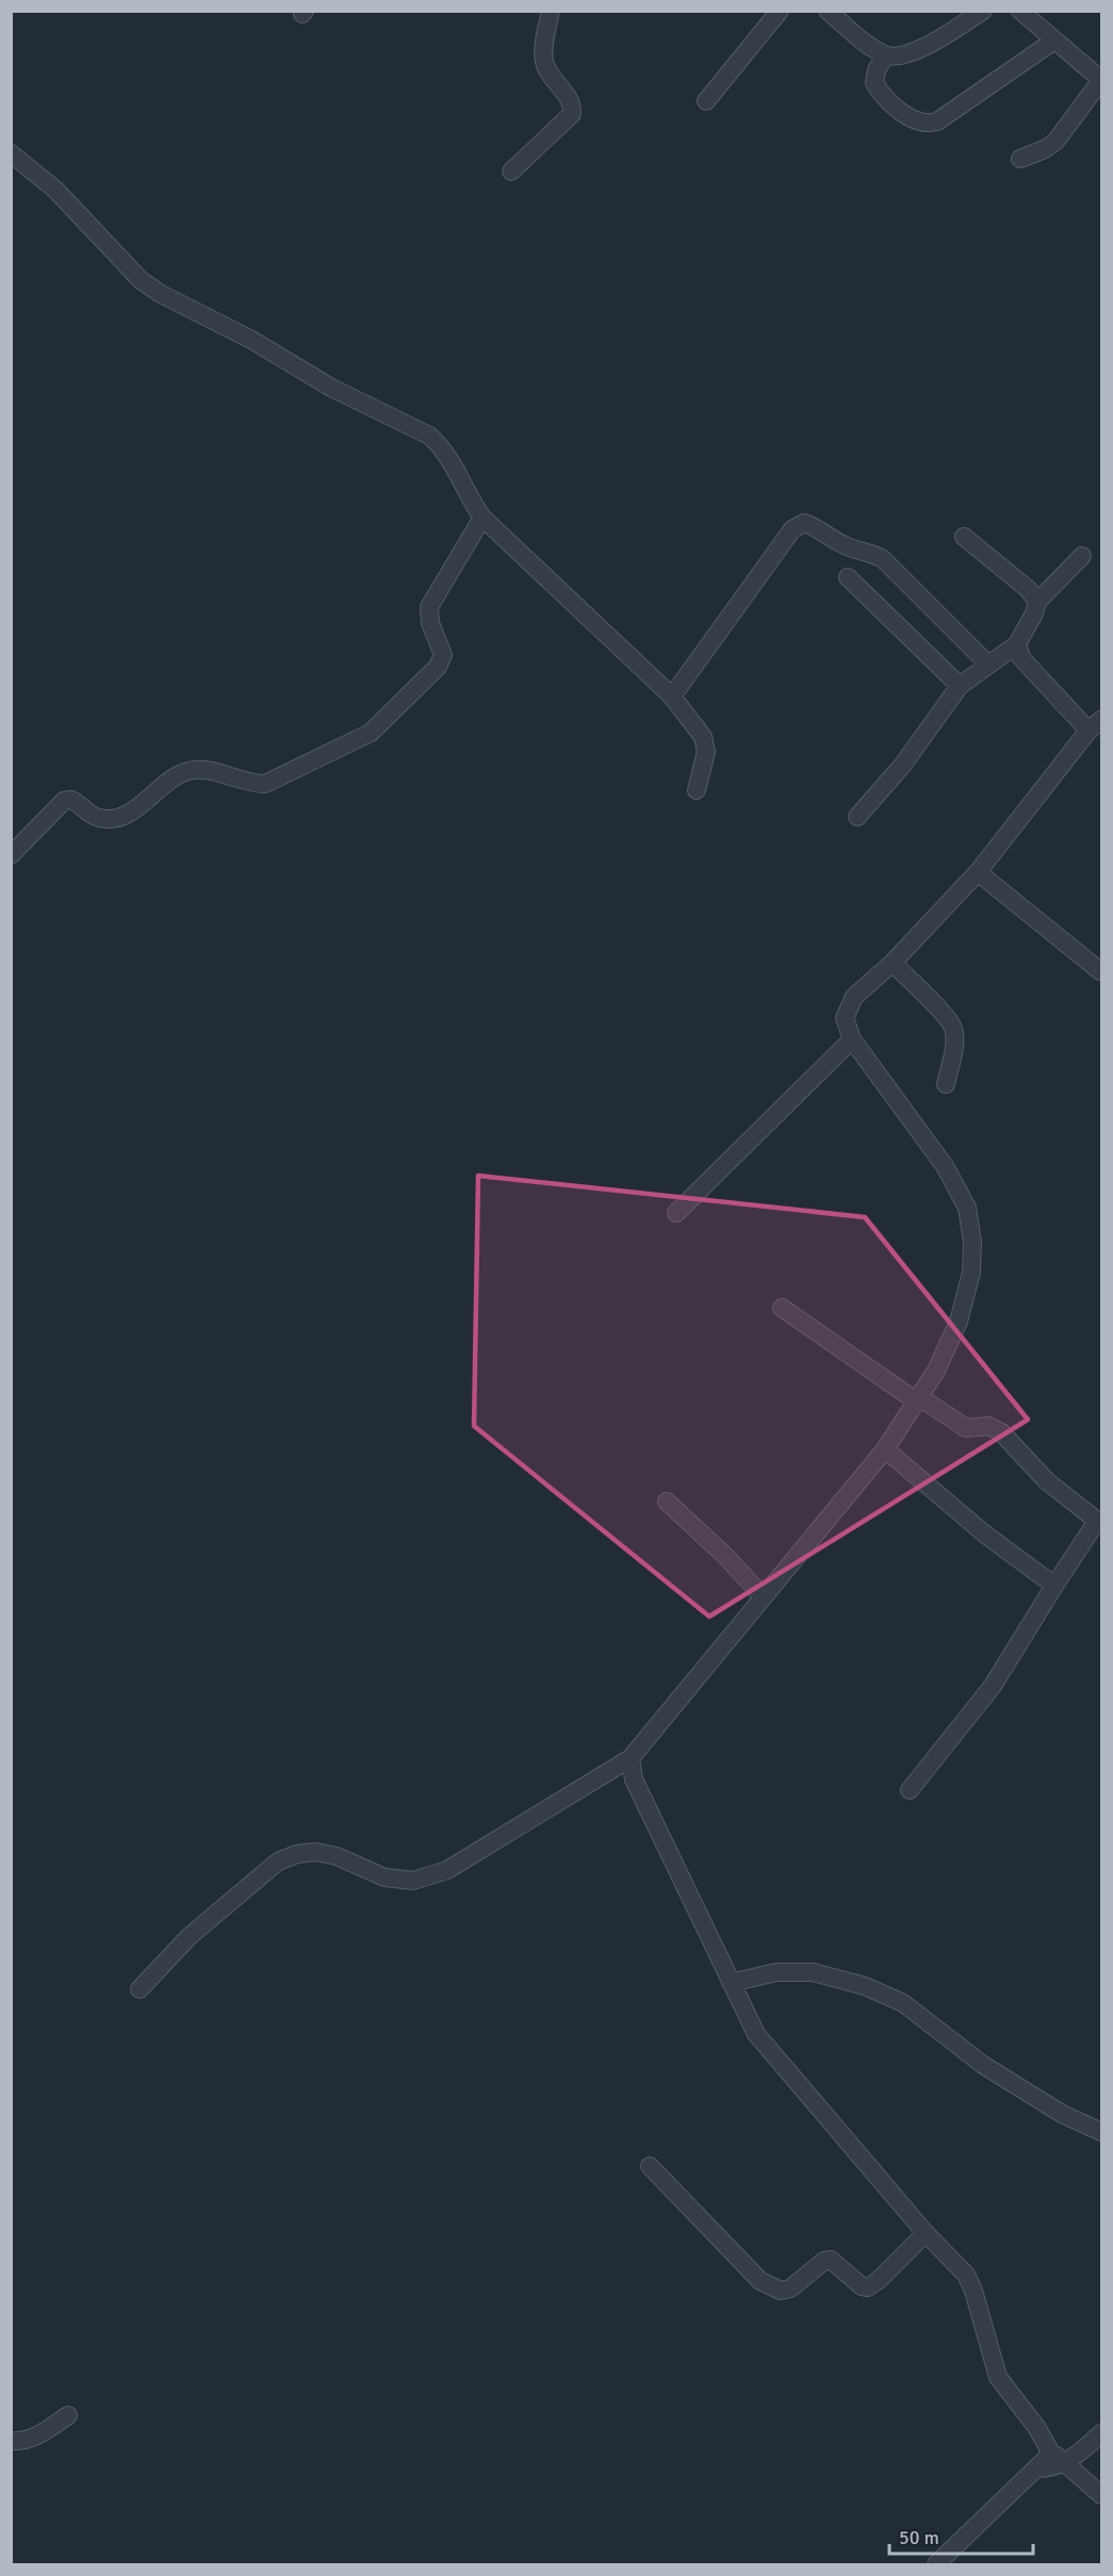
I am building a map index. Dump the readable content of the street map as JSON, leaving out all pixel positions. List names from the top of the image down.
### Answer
{
  "scale_bar": "50 m"
}
